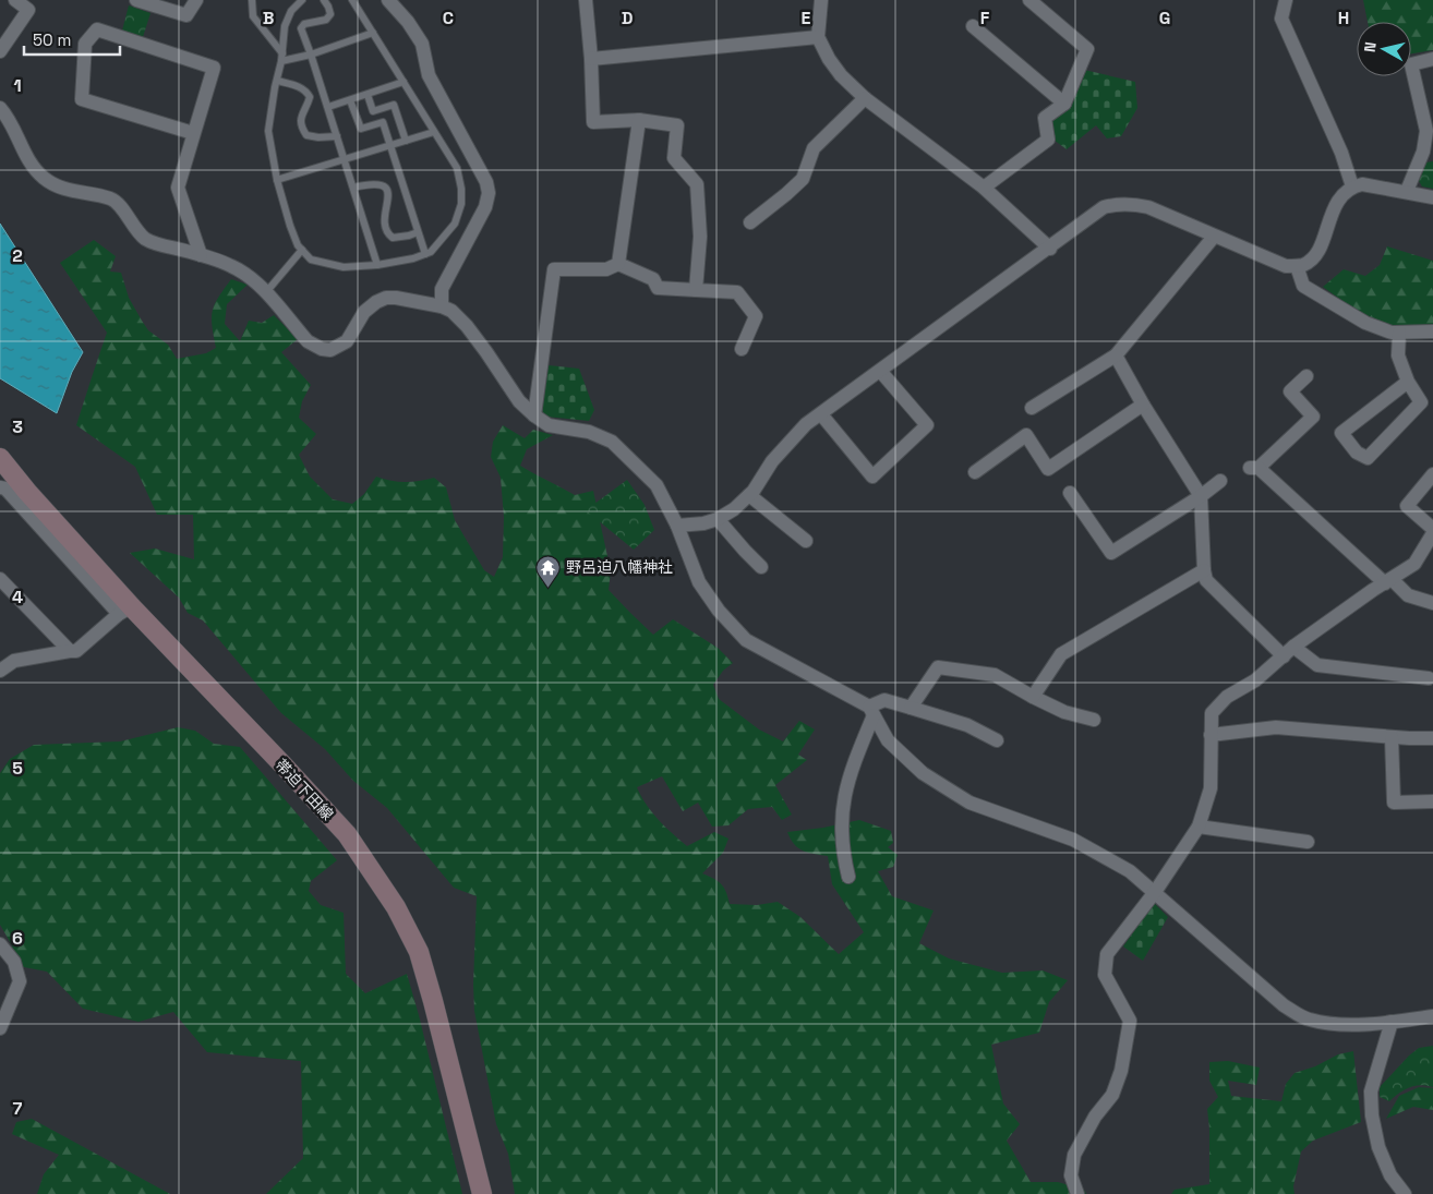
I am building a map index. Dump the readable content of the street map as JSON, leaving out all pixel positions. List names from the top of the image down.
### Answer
{
  "streets": {
    "main road": ["帯迫下田線"]
  },
  "places": {
    "temple": ["野呂迫八幡神社"]
  },
  "scale_bar": "50 m",
  "north": "left",
  "grid": {
    "columns": [
      "B",
      "C",
      "D",
      "E",
      "F",
      "G",
      "H"
    ],
    "rows": [
      "1",
      "2",
      "3",
      "4",
      "5",
      "6",
      "7"
    ]
  }
}
